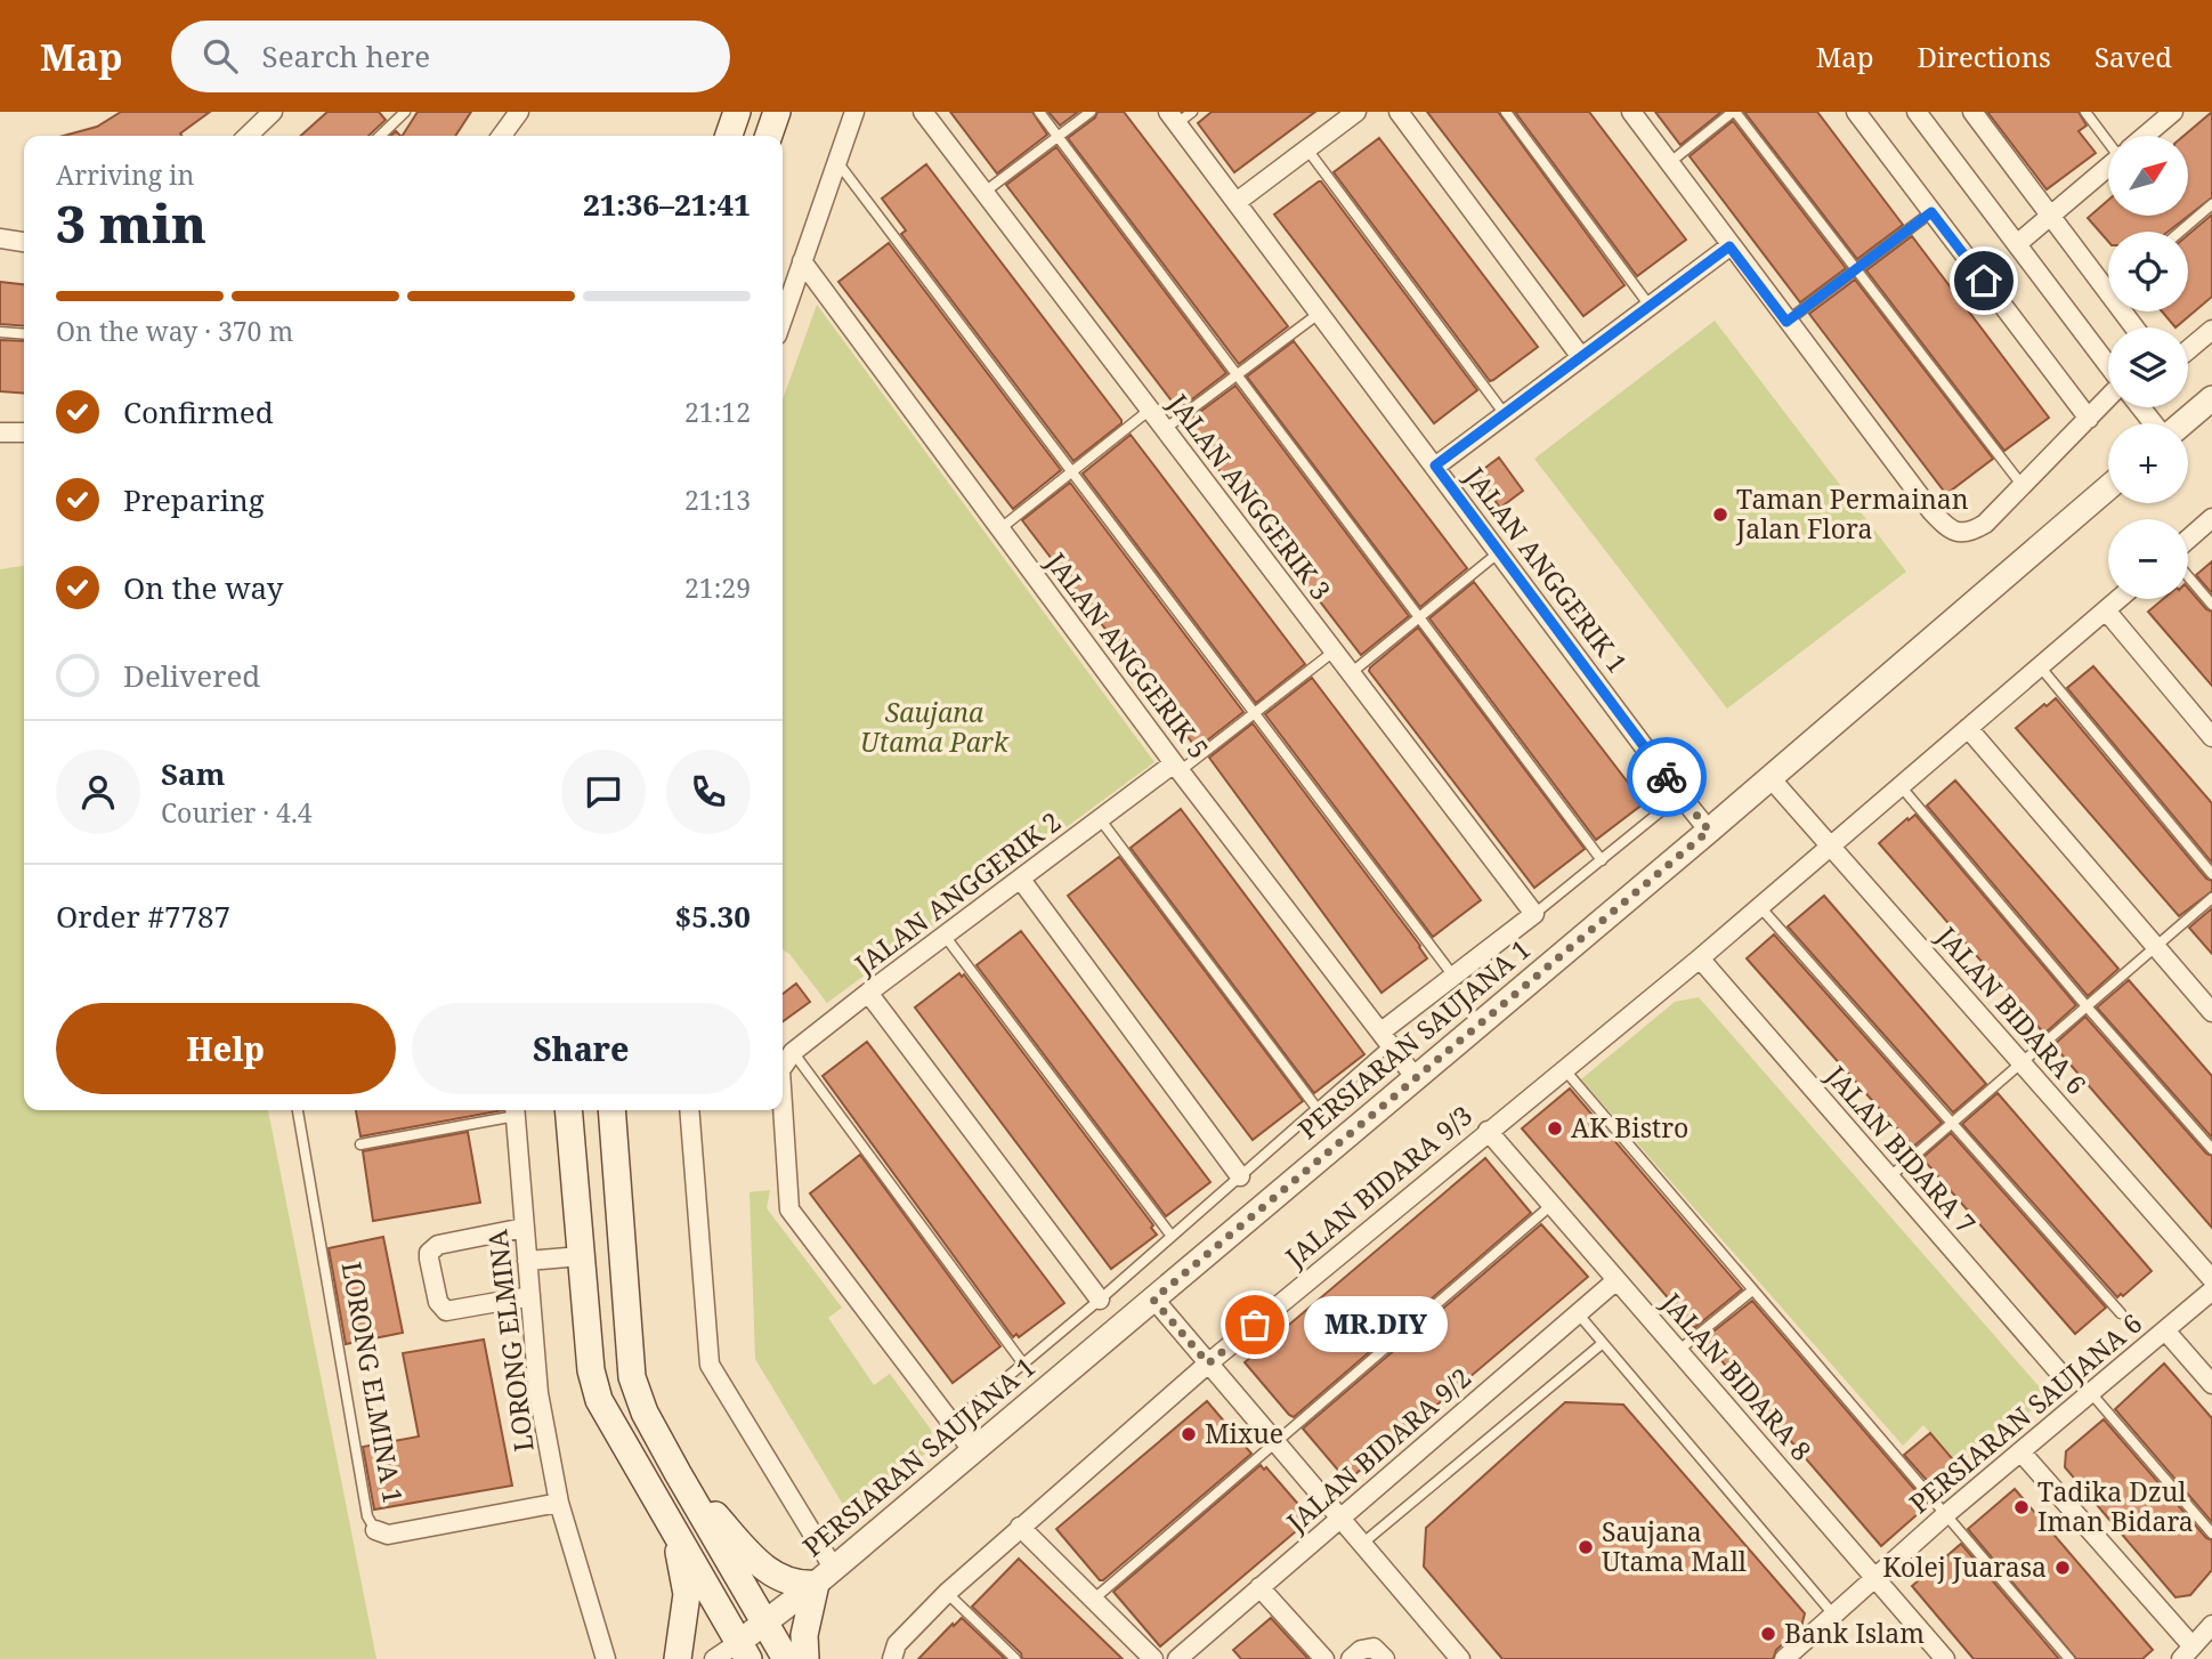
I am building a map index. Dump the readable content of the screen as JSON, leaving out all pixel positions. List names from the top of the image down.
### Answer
{
  "streets": {
    "street": [
      "JALAN ANGGERIK 3",
      "JALAN ANGGERIK 1",
      "JALAN ANGGERIK 5",
      "JALAN ANGGERIK 2",
      "JALAN BIDARA 6",
      "PERSIARAN SAUJANA 1",
      "JALAN BIDARA 7",
      "JALAN BIDARA 9/3",
      "LORONG ELMINA",
      "JALAN BIDARA 8",
      "LORONG ELMINA 1",
      "PERSIARAN SAUJANA 6",
      "JALAN BIDARA 9/2"
    ]
  },
  "crossings": [
    ["JALAN ANGGERIK 1", "PERSIARAN SAUJANA 1"],
    ["JALAN ANGGERIK 5", "JALAN ANGGERIK 2"],
    ["JALAN ANGGERIK 5", "PERSIARAN SAUJANA 1"],
    ["JALAN BIDARA 6", "PERSIARAN SAUJANA 1"],
    ["JALAN BIDARA 6", "JALAN BIDARA 9/3"],
    ["JALAN BIDARA 7", "JALAN BIDARA 9/3"],
    ["JALAN BIDARA 9/3", "JALAN BIDARA 8"],
    ["LORONG ELMINA", "LORONG ELMINA 1"],
    ["JALAN BIDARA 8", "PERSIARAN SAUJANA 6"],
    ["JALAN BIDARA 8", "JALAN BIDARA 9/2"]
  ],
  "parks": ["Saujana Utama Park"],
  "places": [
    "Taman Permainan Jalan Flora",
    "AK Bistro",
    "MR.DIY",
    "Mixue",
    "Tadika Dzul Iman Bidara",
    "Saujana Utama Mall",
    "Kolej Juarasa",
    "Bank Islam"
  ],
  "north": "top right",
  "page": {
    "header": "Map",
    "search": "Search here",
    "nav": ["Map", "Directions", "Saved"],
    "map_buttons": ["+", "−"],
    "heading": ["3 min", "Arriving in", "21:36–21:41"],
    "panel": [
      "Sam",
      "Courier · 4.4",
      "Order #7787",
      "$5.30"
    ],
    "bar": "On the way · 370 m",
    "list": [
      ["Confirmed", "21:12"],
      ["Preparing", "21:13"],
      ["On the way", "21:29"],
      "Delivered"
    ],
    "buttons": ["Help", "Share"],
    "bubble": "MR.DIY"
  }
}
